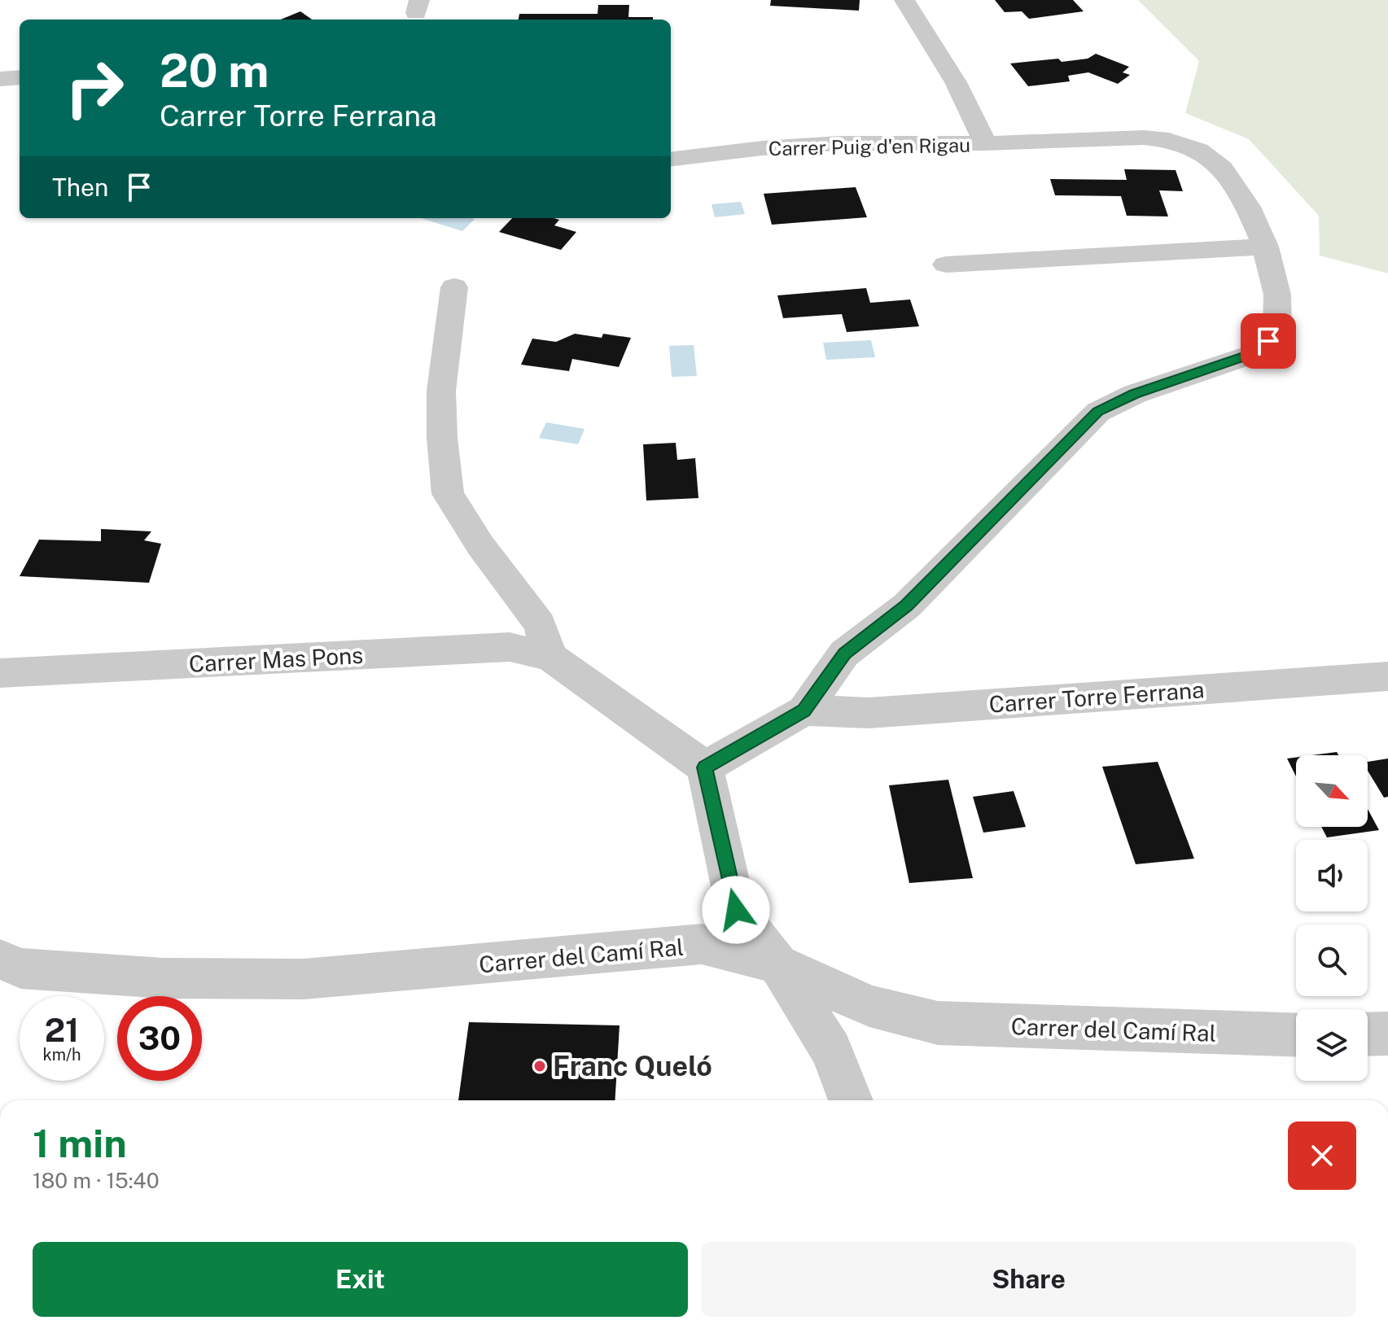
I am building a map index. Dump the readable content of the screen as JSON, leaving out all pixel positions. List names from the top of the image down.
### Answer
{
  "streets": {
    "street": [
      "Carrer Puig d'en Rigau",
      "Carrer Mas Pons",
      "Carrer Torre Ferrana",
      "Carrer del Camí Ral"
    ]
  },
  "places": ["Franc Queló"],
  "north": "bottom right",
  "page": {
    "turn": ["20 m", "Carrer Torre Ferrana"],
    "then": "Then",
    "speed": "21 km/h",
    "limit": "30",
    "heading": ["1 min", "180 m · 15:40"],
    "buttons": ["Exit", "Share"]
  }
}
